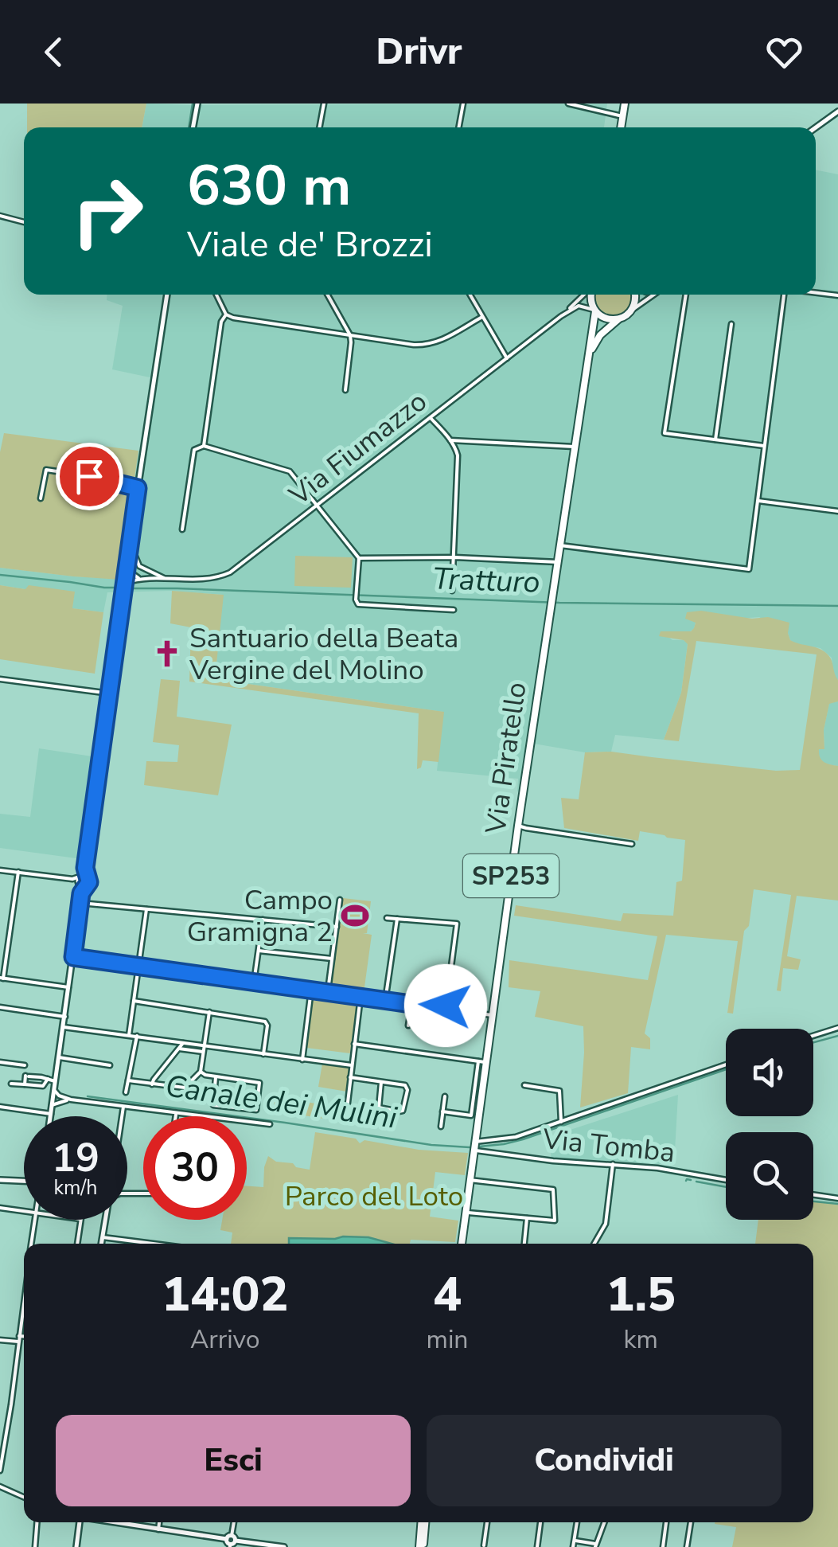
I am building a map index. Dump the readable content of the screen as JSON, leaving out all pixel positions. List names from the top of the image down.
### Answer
{
  "streets": {
    "main road": ["Via Piratello", "SP253"],
    "street": ["Via Fiumazzo", "Via Tomba"]
  },
  "crossings": [
    ["Via Fiumazzo", "Via Piratello"],
    ["Via Fiumazzo", "SP253"],
    ["Via Piratello", "SP253"],
    ["Via Piratello", "Via Tomba"]
  ],
  "water": ["Tratturo", "Canale dei Mulini"],
  "parks": ["Parco del Loto"],
  "places": {
    "church": ["Santuario della Beata Vergine del Molino"],
    "sports": ["Campo Gramigna 2"]
  },
  "page": {
    "header": "Drivr",
    "turn": ["630 m", "Viale de' Brozzi"],
    "speed": "19 km/h",
    "limit": "30",
    "eta": [
      "14:02",
      "Arrivo",
      "4",
      "min",
      "1.5",
      "km"
    ],
    "buttons": ["Esci", "Condividi"]
  }
}
